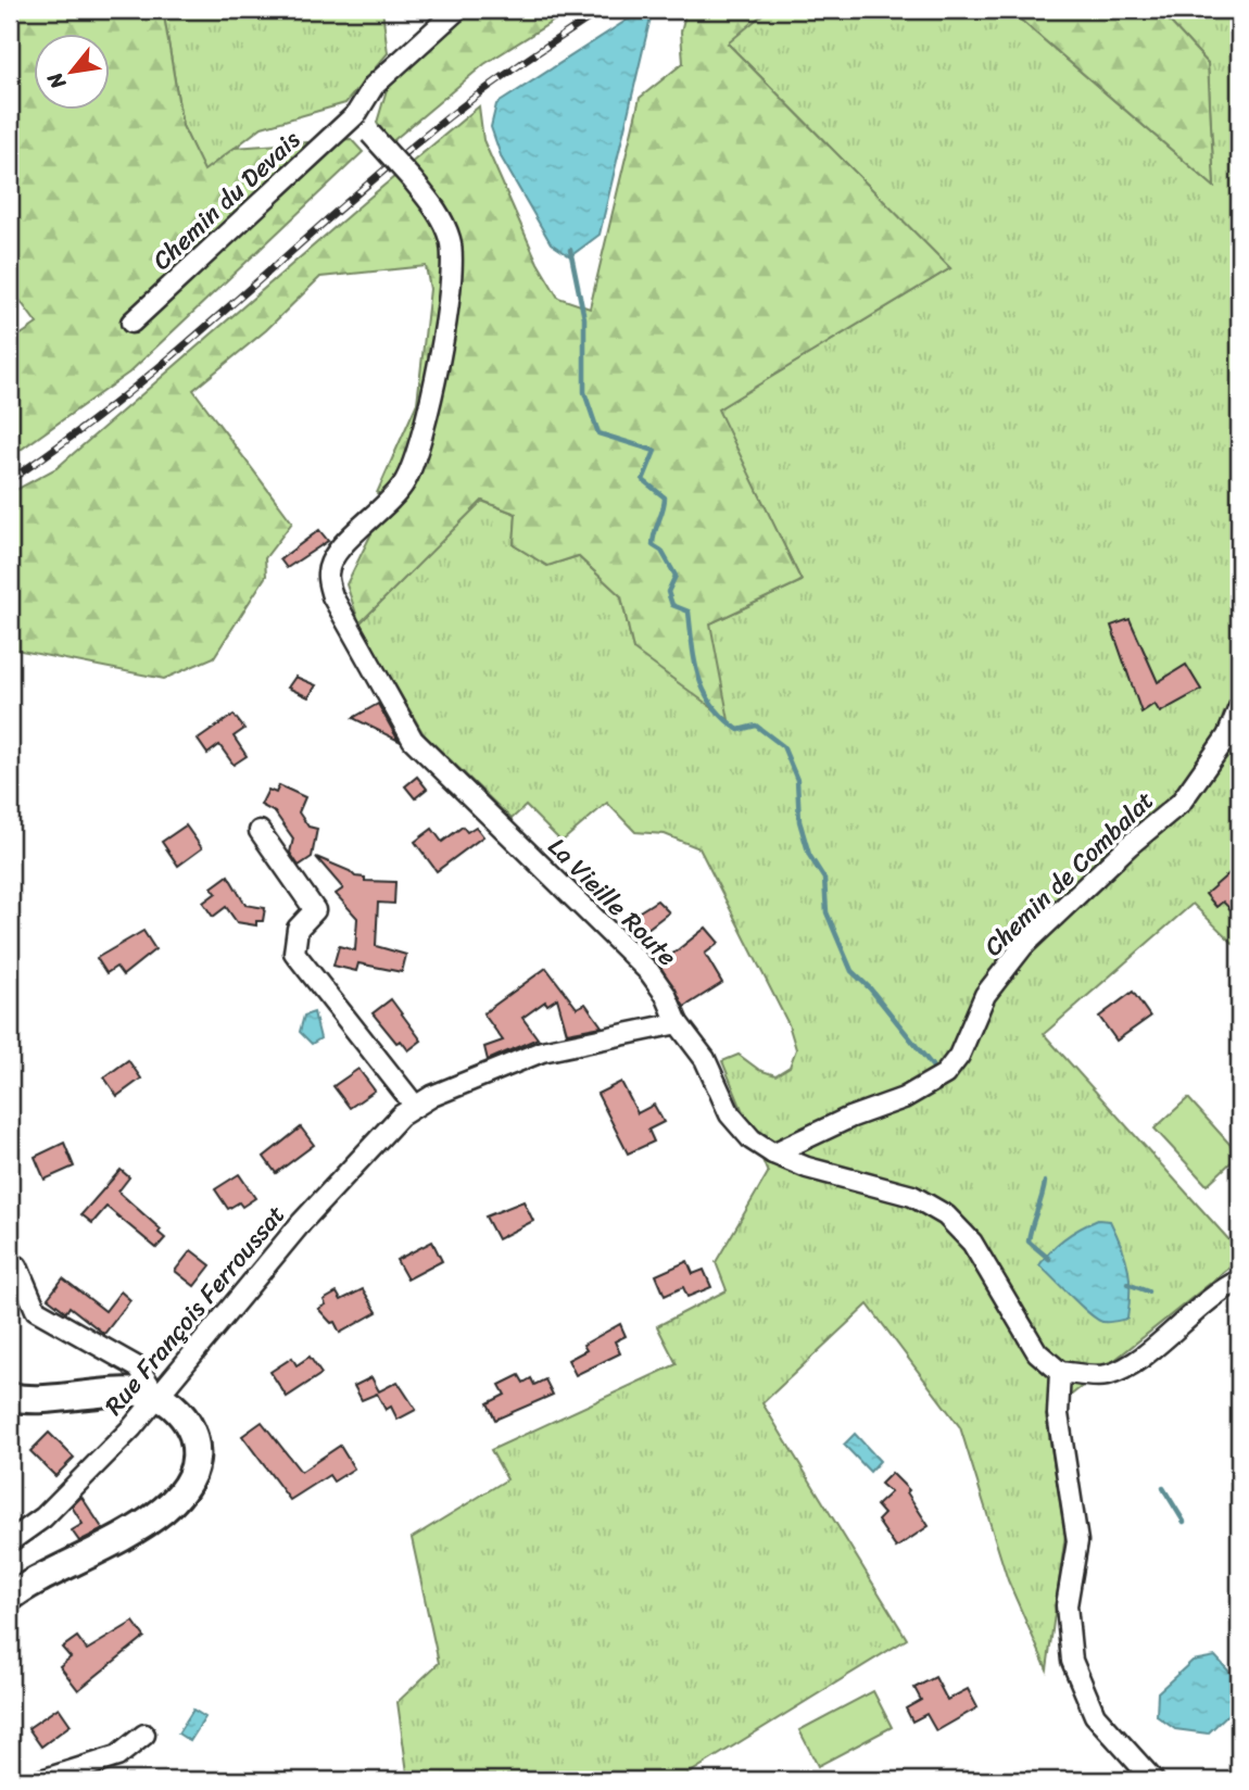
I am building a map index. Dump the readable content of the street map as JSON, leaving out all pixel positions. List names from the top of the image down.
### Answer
{
  "streets": {
    "street": [
      "Chemin du Devais",
      "Chemin de Combalat",
      "La Vieille Route",
      "Rue François Ferroussat"
    ]
  },
  "crossings": [
    ["Chemin du Devais", "La Vieille Route"],
    ["Chemin de Combalat", "La Vieille Route"],
    ["La Vieille Route", "Rue François Ferroussat"]
  ],
  "north": "bottom left"
}
